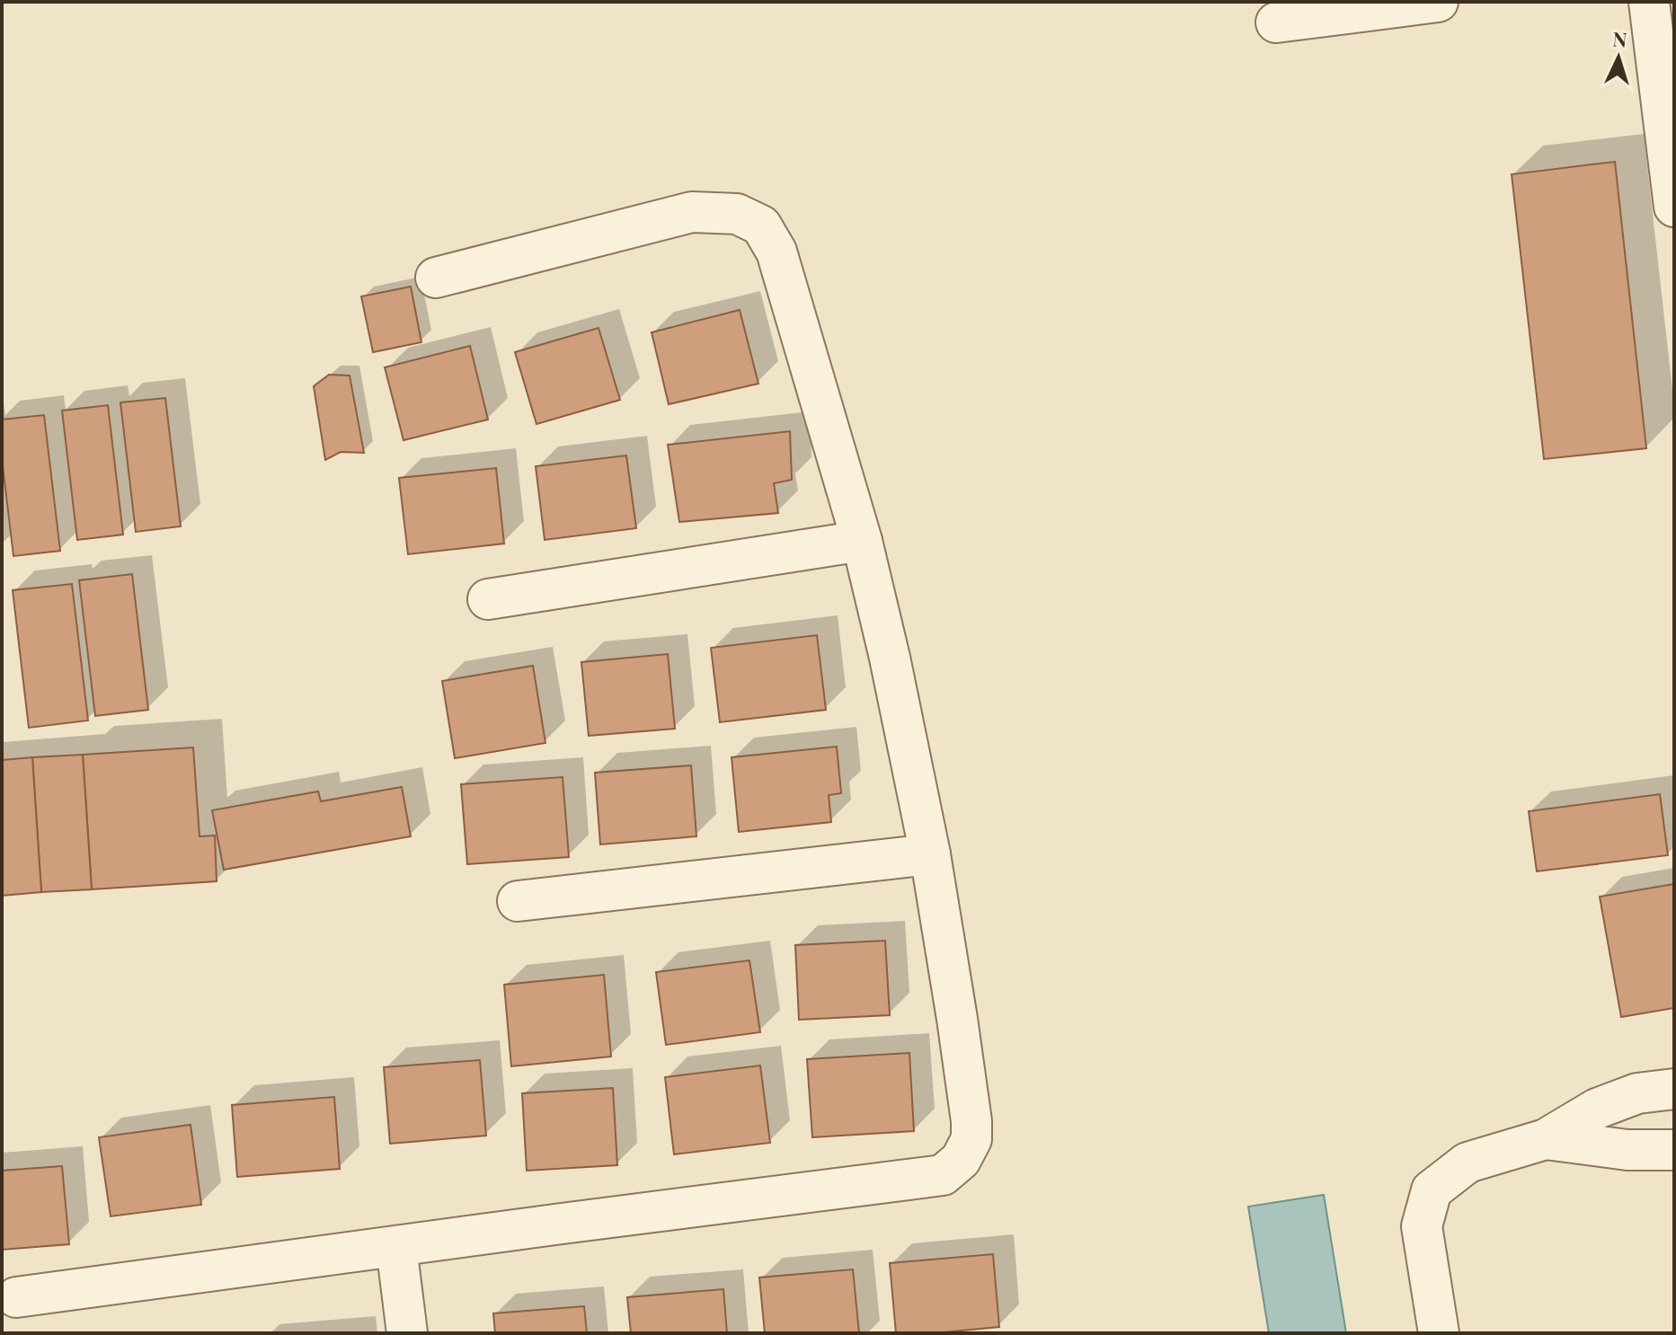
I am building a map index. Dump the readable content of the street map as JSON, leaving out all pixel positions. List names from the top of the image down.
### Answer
{
  "north": "top"
}
